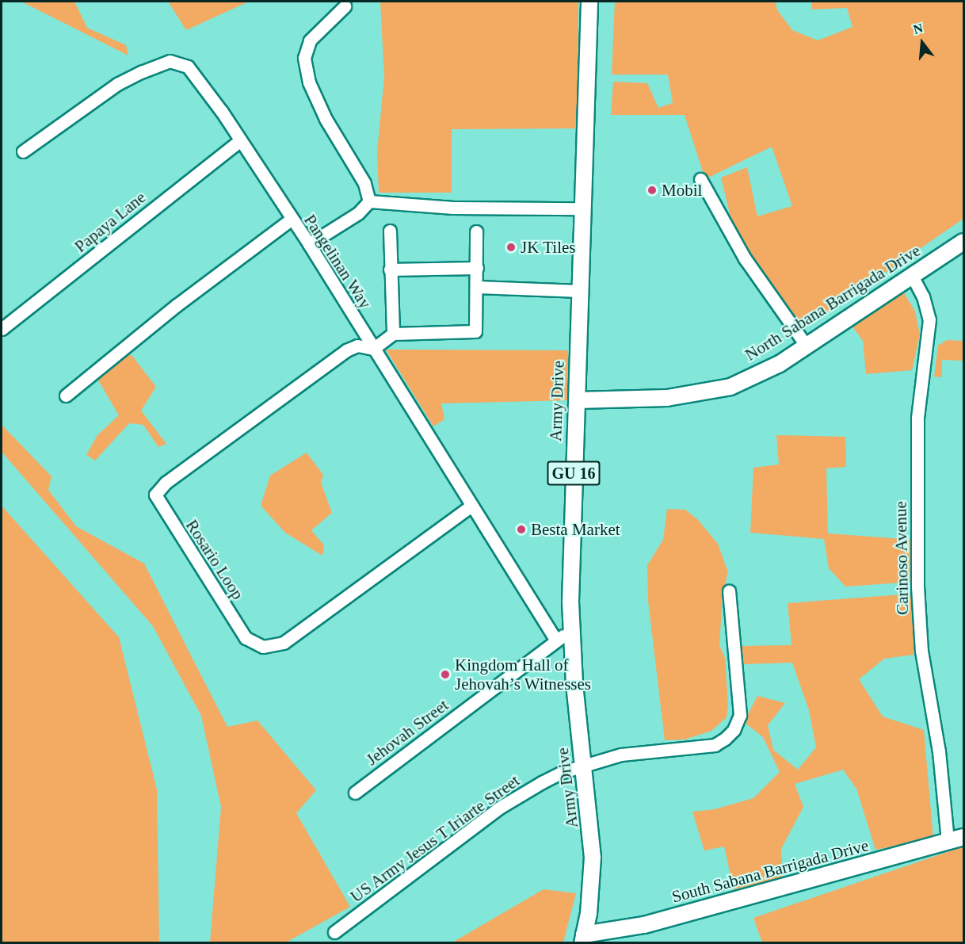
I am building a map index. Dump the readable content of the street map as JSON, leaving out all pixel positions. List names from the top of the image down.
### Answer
{
  "streets": {
    "main road": [
      "North Sabana Barrigada Drive",
      "Army Drive",
      "GU 16",
      "South Sabana Barrigada Drive"
    ],
    "street": [
      "Papaya Lane",
      "Pangelinan Way",
      "Carinoso Avenue",
      "Rosario Loop",
      "Jehovah Street",
      "US Army Jesus T Iriarte Street"
    ]
  },
  "crossings": [
    ["Papaya Lane", "Pangelinan Way"],
    ["Pangelinan Way", "Rosario Loop"],
    ["Pangelinan Way", "Jehovah Street"],
    ["North Sabana Barrigada Drive", "Army Drive"],
    ["North Sabana Barrigada Drive", "Carinoso Avenue"],
    ["Army Drive", "Jehovah Street"],
    ["Army Drive", "US Army Jesus T Iriarte Street"],
    ["Army Drive", "South Sabana Barrigada Drive"],
    ["Carinoso Avenue", "South Sabana Barrigada Drive"]
  ],
  "places": [
    "Mobil",
    "JK Tiles",
    "Besta Market",
    "Kingdom Hall of Jehovah’s Witnesses"
  ],
  "north": "top"
}
